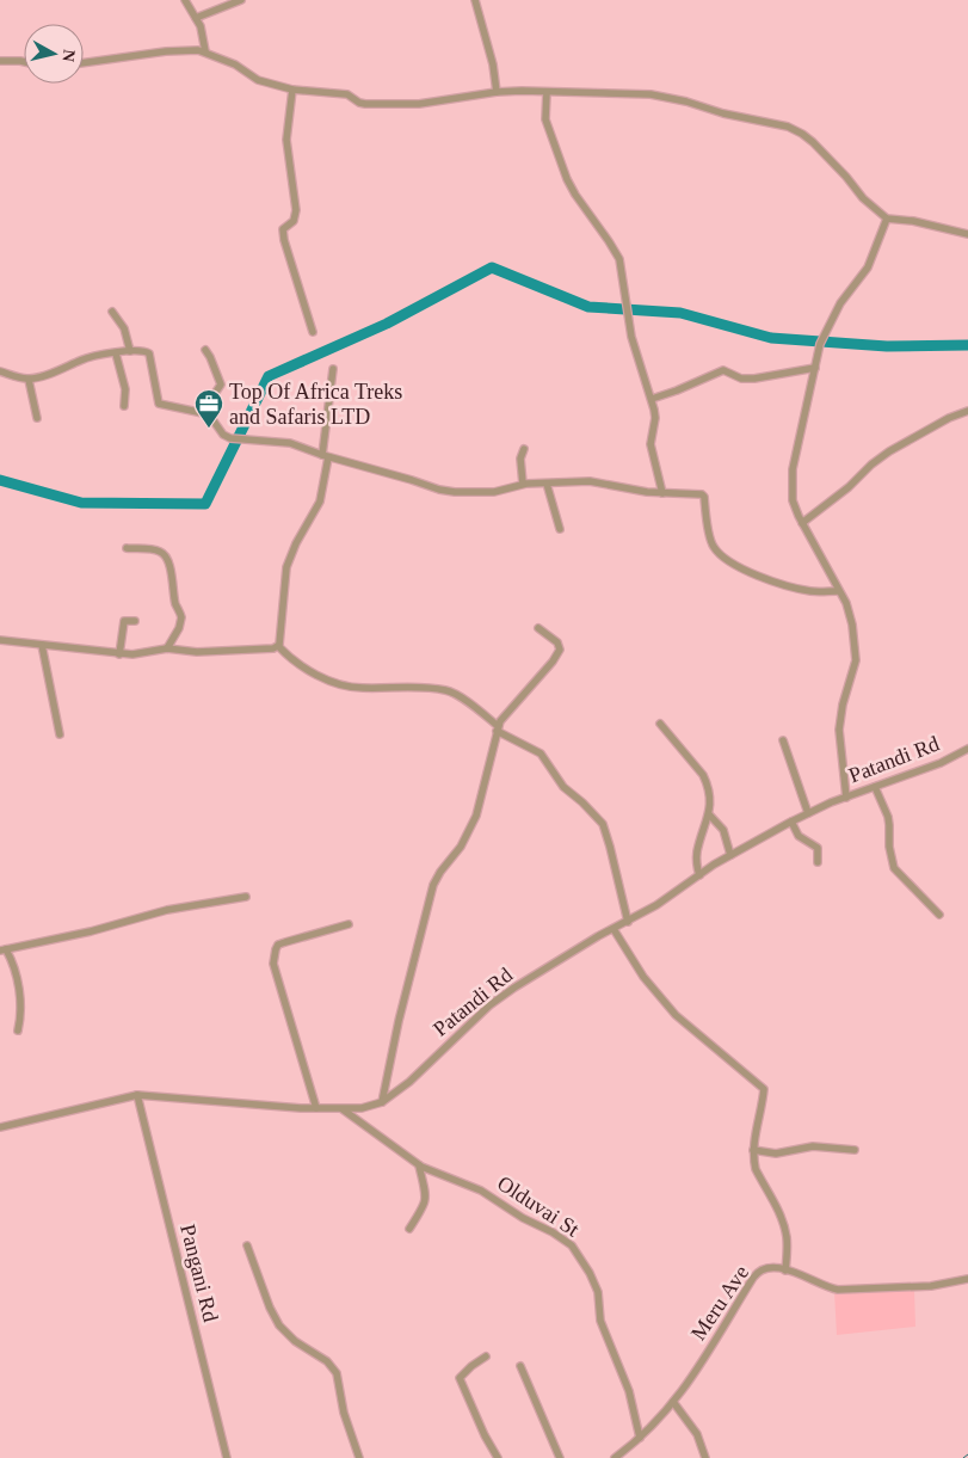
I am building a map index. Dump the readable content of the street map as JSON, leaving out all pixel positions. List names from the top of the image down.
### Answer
{
  "streets": {
    "street": [
      "Patandi Rd",
      "Olduvai St",
      "Pangani Rd",
      "Meru Ave"
    ]
  },
  "crossings": [
    ["Patandi Rd", "Olduvai St"],
    ["Patandi Rd", "Pangani Rd"],
    ["Olduvai St", "Meru Ave"]
  ],
  "places": {
    "office": ["Top Of Africa Treks and Safaris LTD"]
  },
  "north": "right"
}
